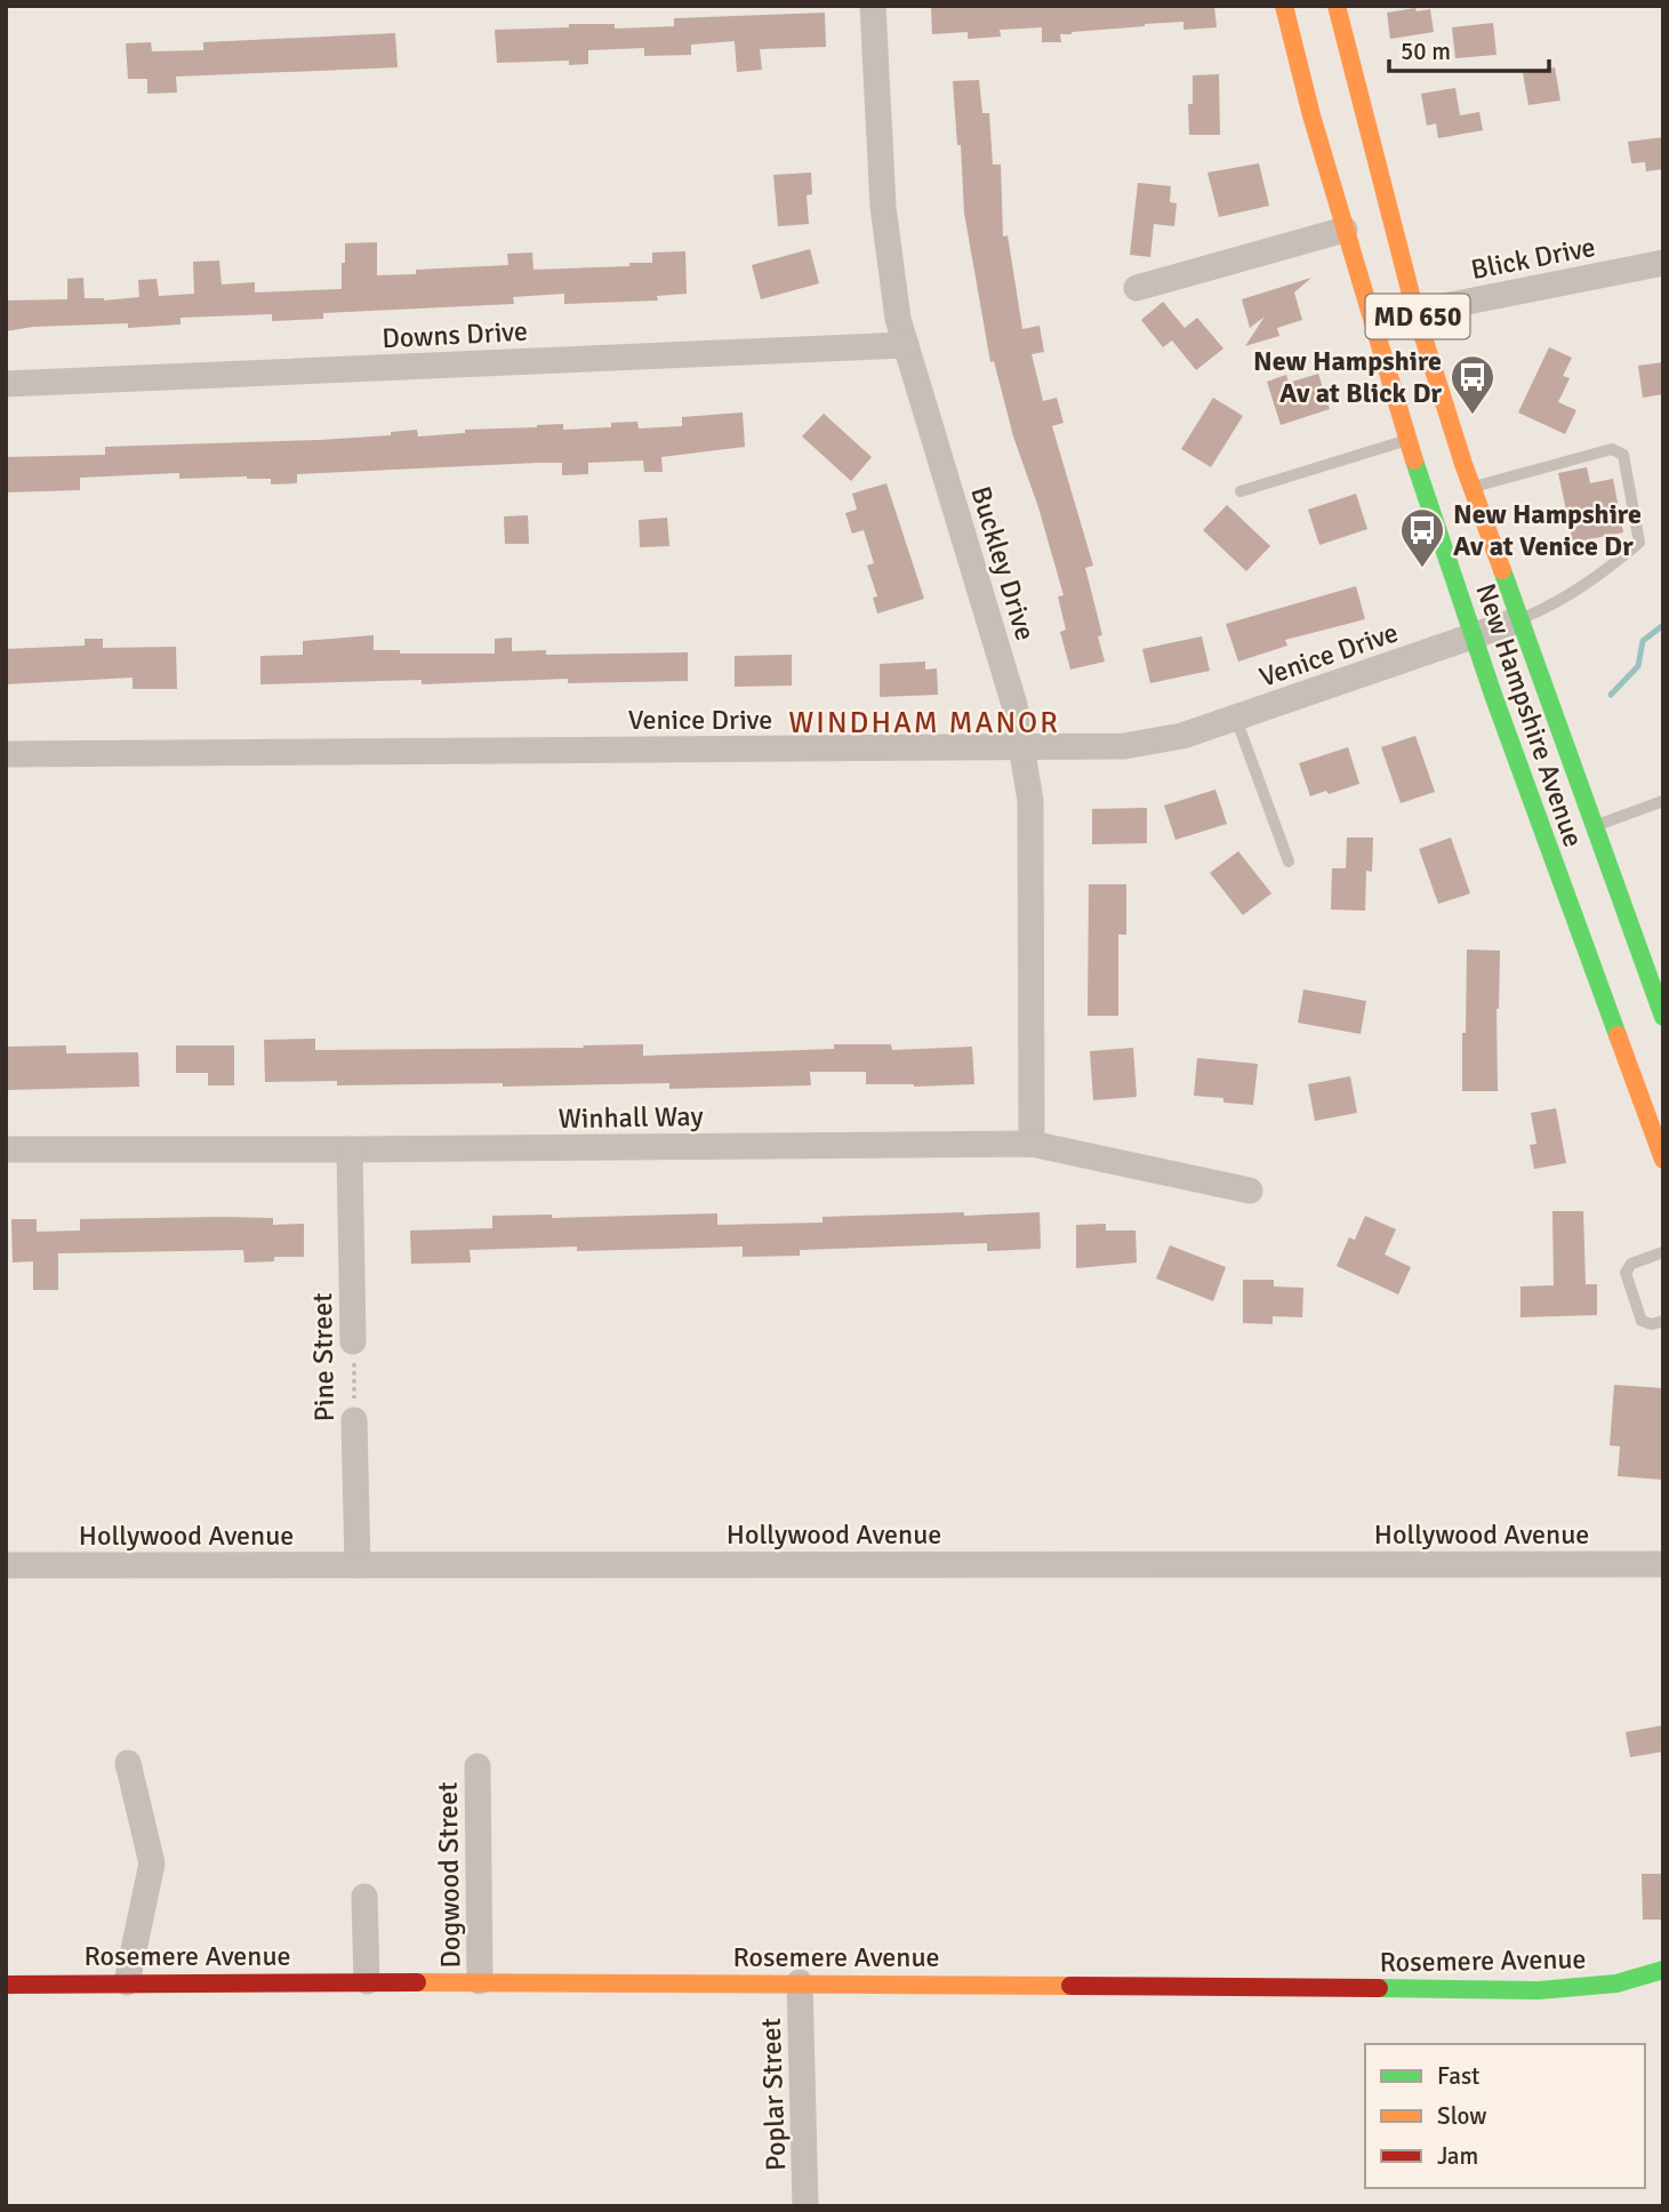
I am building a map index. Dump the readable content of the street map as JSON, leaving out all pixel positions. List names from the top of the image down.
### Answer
{
  "streets": {
    "main road": ["MD 650", "New Hampshire Avenue", "Rosemere Avenue"],
    "street": [
      "Blick Drive",
      "Downs Drive",
      "Buckley Drive",
      "Venice Drive",
      "Winhall Way",
      "Pine Street",
      "Hollywood Avenue",
      "Dogwood Street",
      "Poplar Street"
    ]
  },
  "crossings": [
    ["Blick Drive", "New Hampshire Avenue"],
    ["Downs Drive", "Buckley Drive"],
    ["Buckley Drive", "Venice Drive"],
    ["Buckley Drive", "Winhall Way"],
    ["Venice Drive", "New Hampshire Avenue"],
    ["Winhall Way", "Pine Street"],
    ["Pine Street", "Hollywood Avenue"],
    ["Dogwood Street", "Rosemere Avenue"],
    ["Rosemere Avenue", "Poplar Street"]
  ],
  "districts": ["WINDHAM MANOR"],
  "places": {
    "bus stop": ["New Hampshire Av at Blick Dr", "New Hampshire Av at Venice Dr"]
  },
  "legend": ["Fast", "Slow", "Jam"],
  "scale_bar": "50 m"
}
